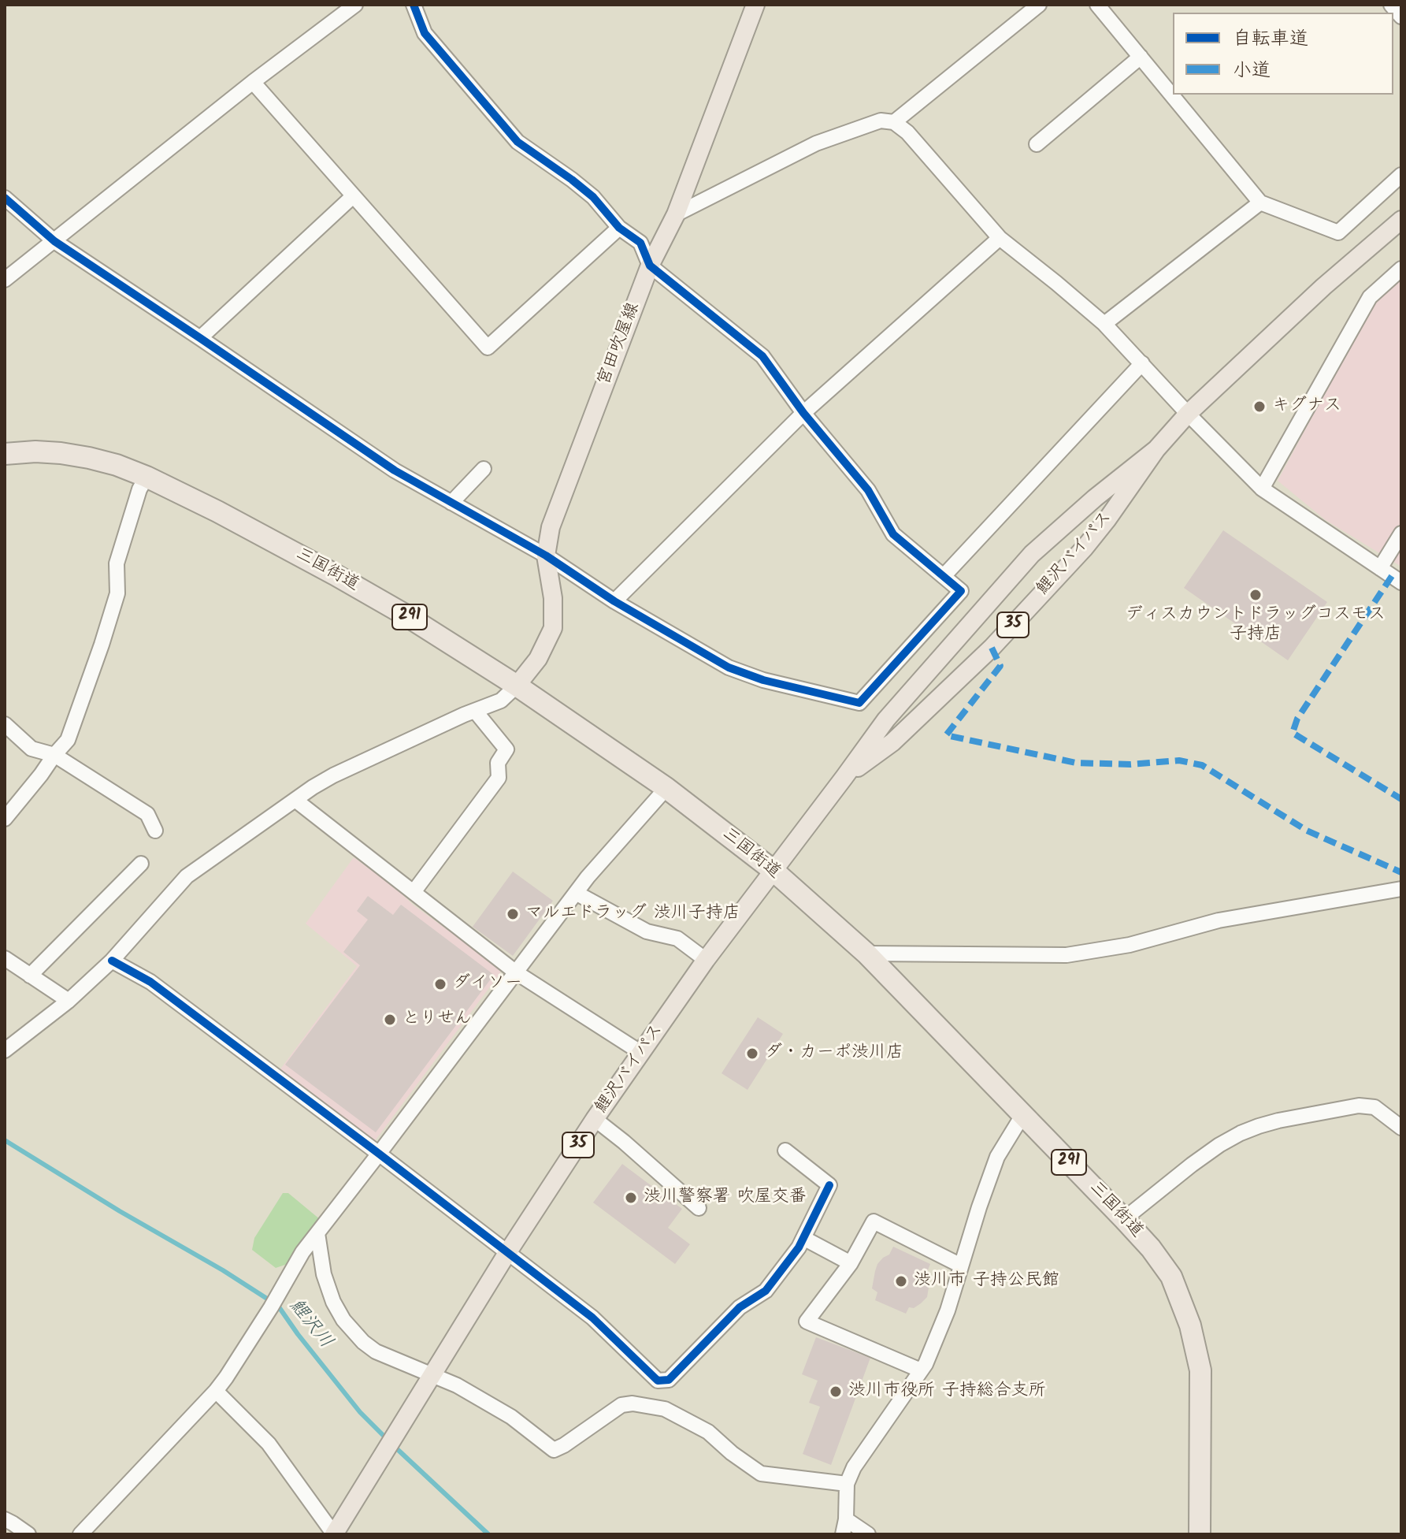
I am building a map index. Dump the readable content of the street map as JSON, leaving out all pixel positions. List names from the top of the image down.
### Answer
{
  "streets": {
    "highway": ["三国街道", "291"],
    "main road": ["宮田吹屋線", "鯉沢バイパス", "35"]
  },
  "crossings": [
    ["宮田吹屋線", "三国街道"],
    ["鯉沢バイパス", "三国街道"]
  ],
  "water": ["鯉沢川"],
  "places": [
    "キグナス",
    "ディスカウントドラッグコスモス 子持店",
    "マルエドラッグ 渋川子持店",
    "ダイソー",
    "とりせん",
    "ダ・カーポ渋川店",
    "渋川警察署 吹屋交番",
    "渋川市 子持公民館",
    "渋川市役所 子持総合支所"
  ],
  "legend": ["自転車道", "小道"]
}
